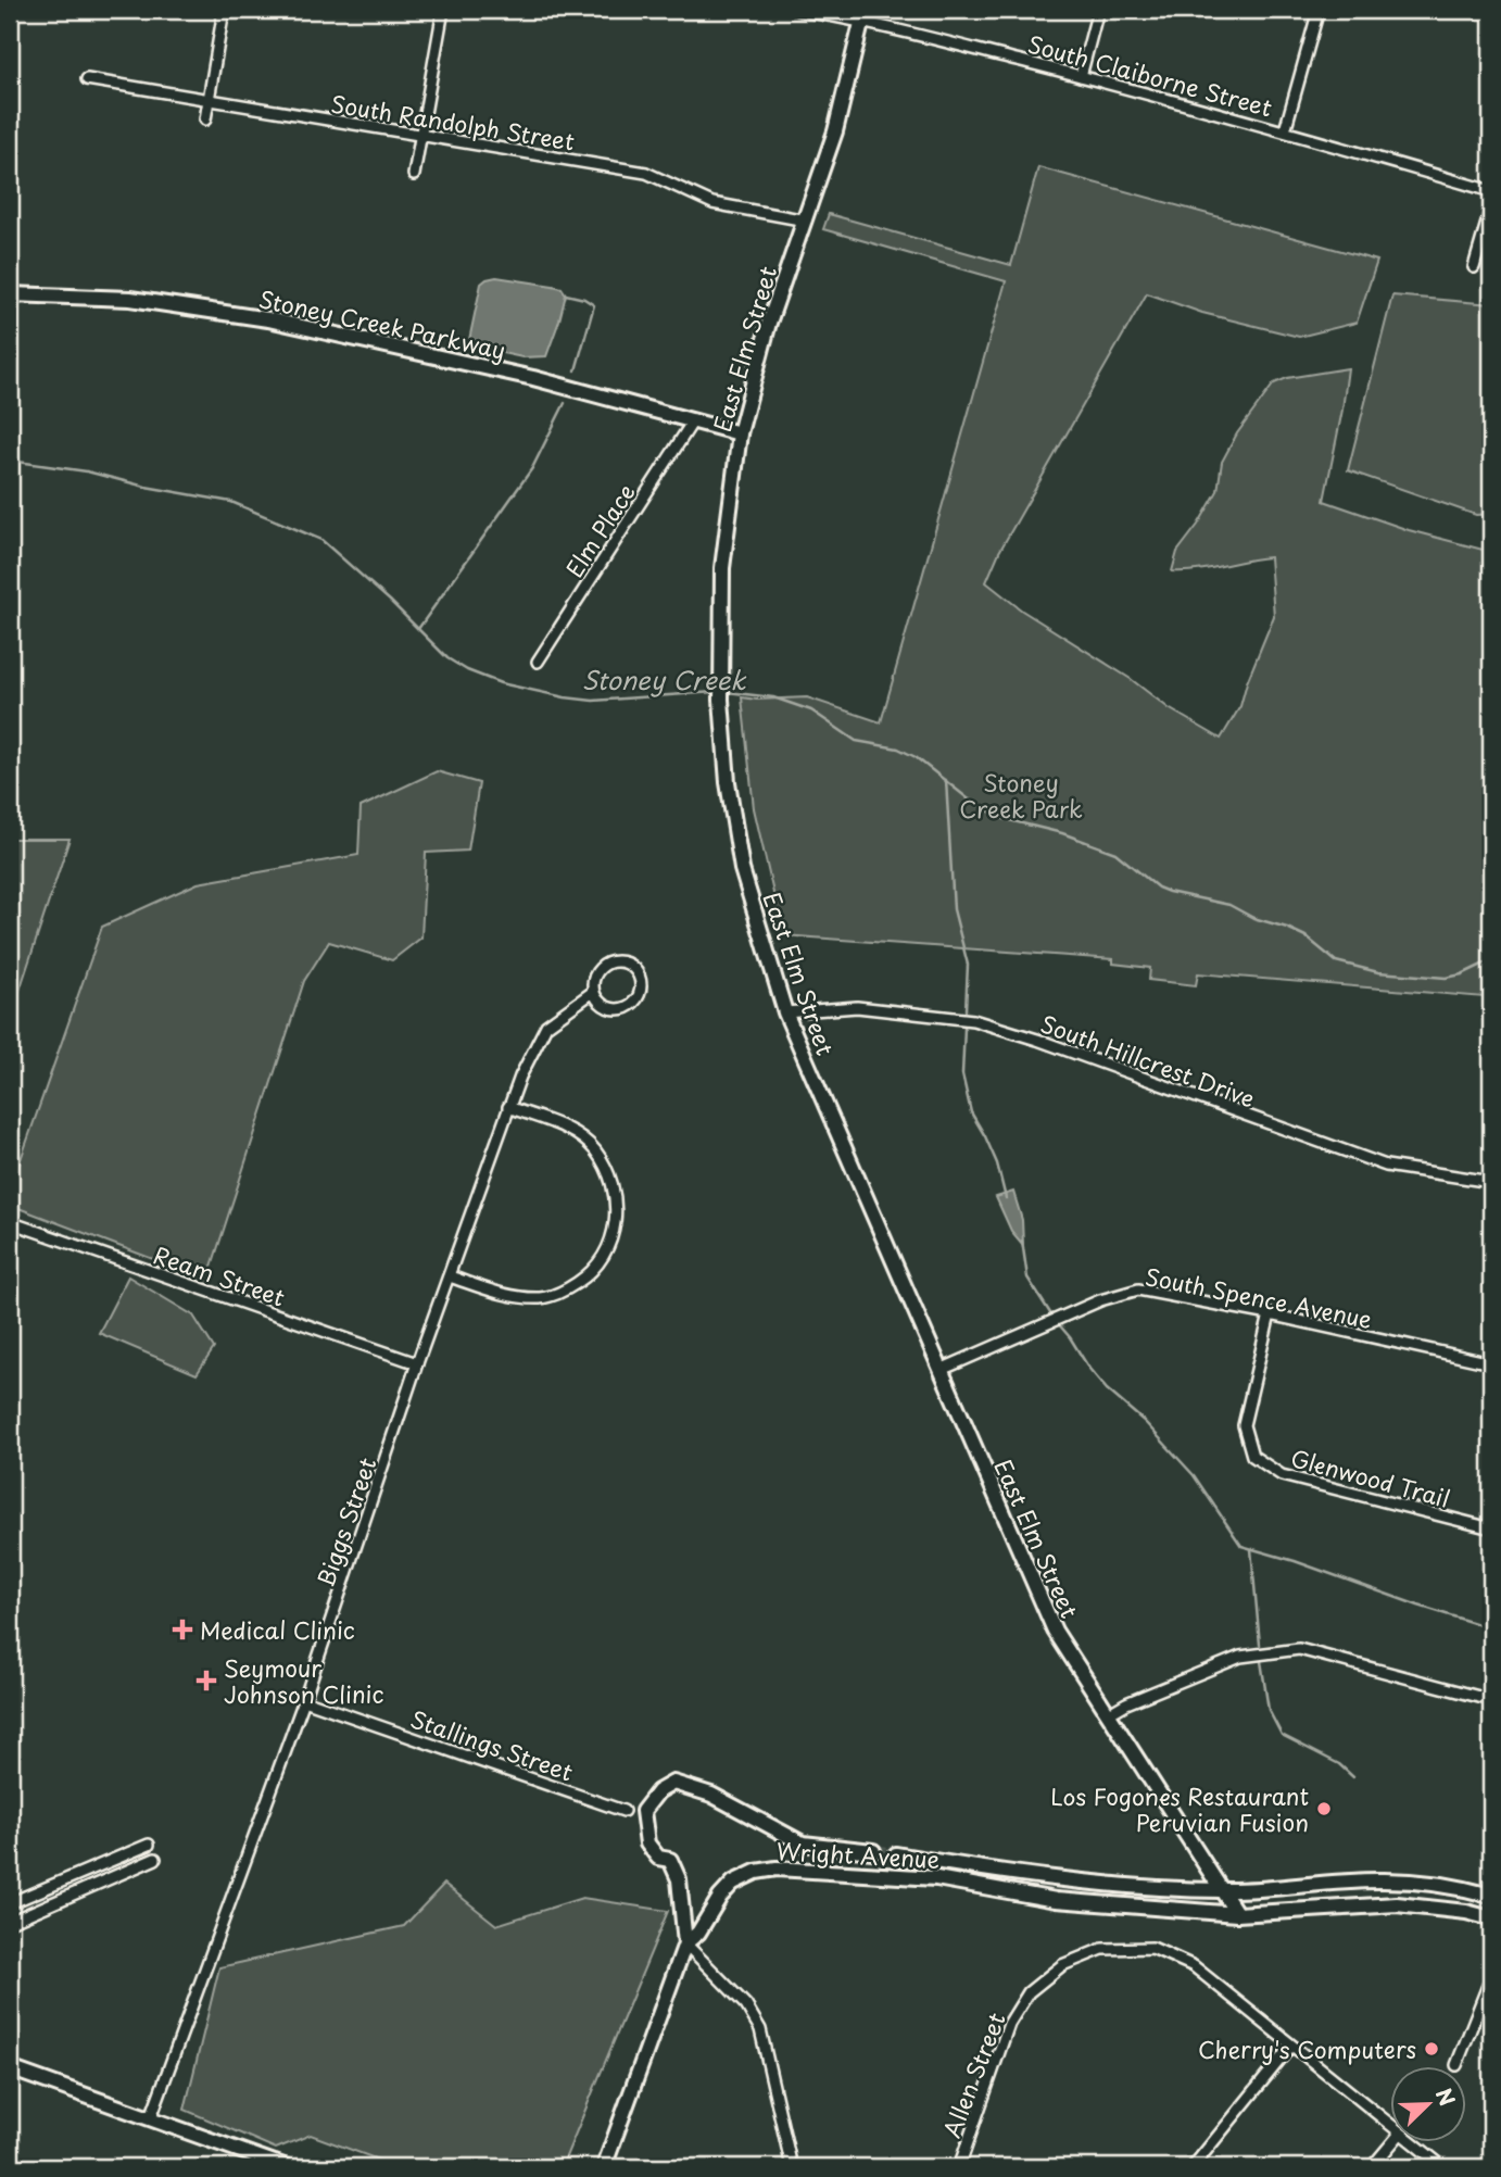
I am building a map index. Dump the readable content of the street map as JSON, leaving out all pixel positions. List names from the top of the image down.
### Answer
{
  "streets": {
    "street": [
      "South Claiborne Street",
      "South Randolph Street",
      "Stoney Creek Parkway",
      "East Elm Street",
      "Elm Place",
      "South Hillcrest Drive",
      "Ream Street",
      "South Spence Avenue",
      "Glenwood Trail",
      "Biggs Street",
      "Stallings Street",
      "Wright Avenue",
      "Allen Street"
    ]
  },
  "crossings": [
    ["South Claiborne Street", "East Elm Street"],
    ["South Randolph Street", "East Elm Street"],
    ["Stoney Creek Parkway", "East Elm Street"],
    ["Stoney Creek Parkway", "Elm Place"],
    ["East Elm Street", "South Hillcrest Drive"],
    ["East Elm Street", "South Spence Avenue"],
    ["East Elm Street", "Wright Avenue"],
    ["Ream Street", "Biggs Street"],
    ["South Spence Avenue", "Glenwood Trail"],
    ["Biggs Street", "Stallings Street"]
  ],
  "water": ["Stoney Creek"],
  "parks": ["Stoney Creek Park"],
  "places": {
    "health": ["Medical Clinic", "Seymour Johnson Clinic"],
    "other": ["Los Fogones Restaurant Peruvian Fusion", "Cherry's Computers"]
  },
  "north": "top right"
}
